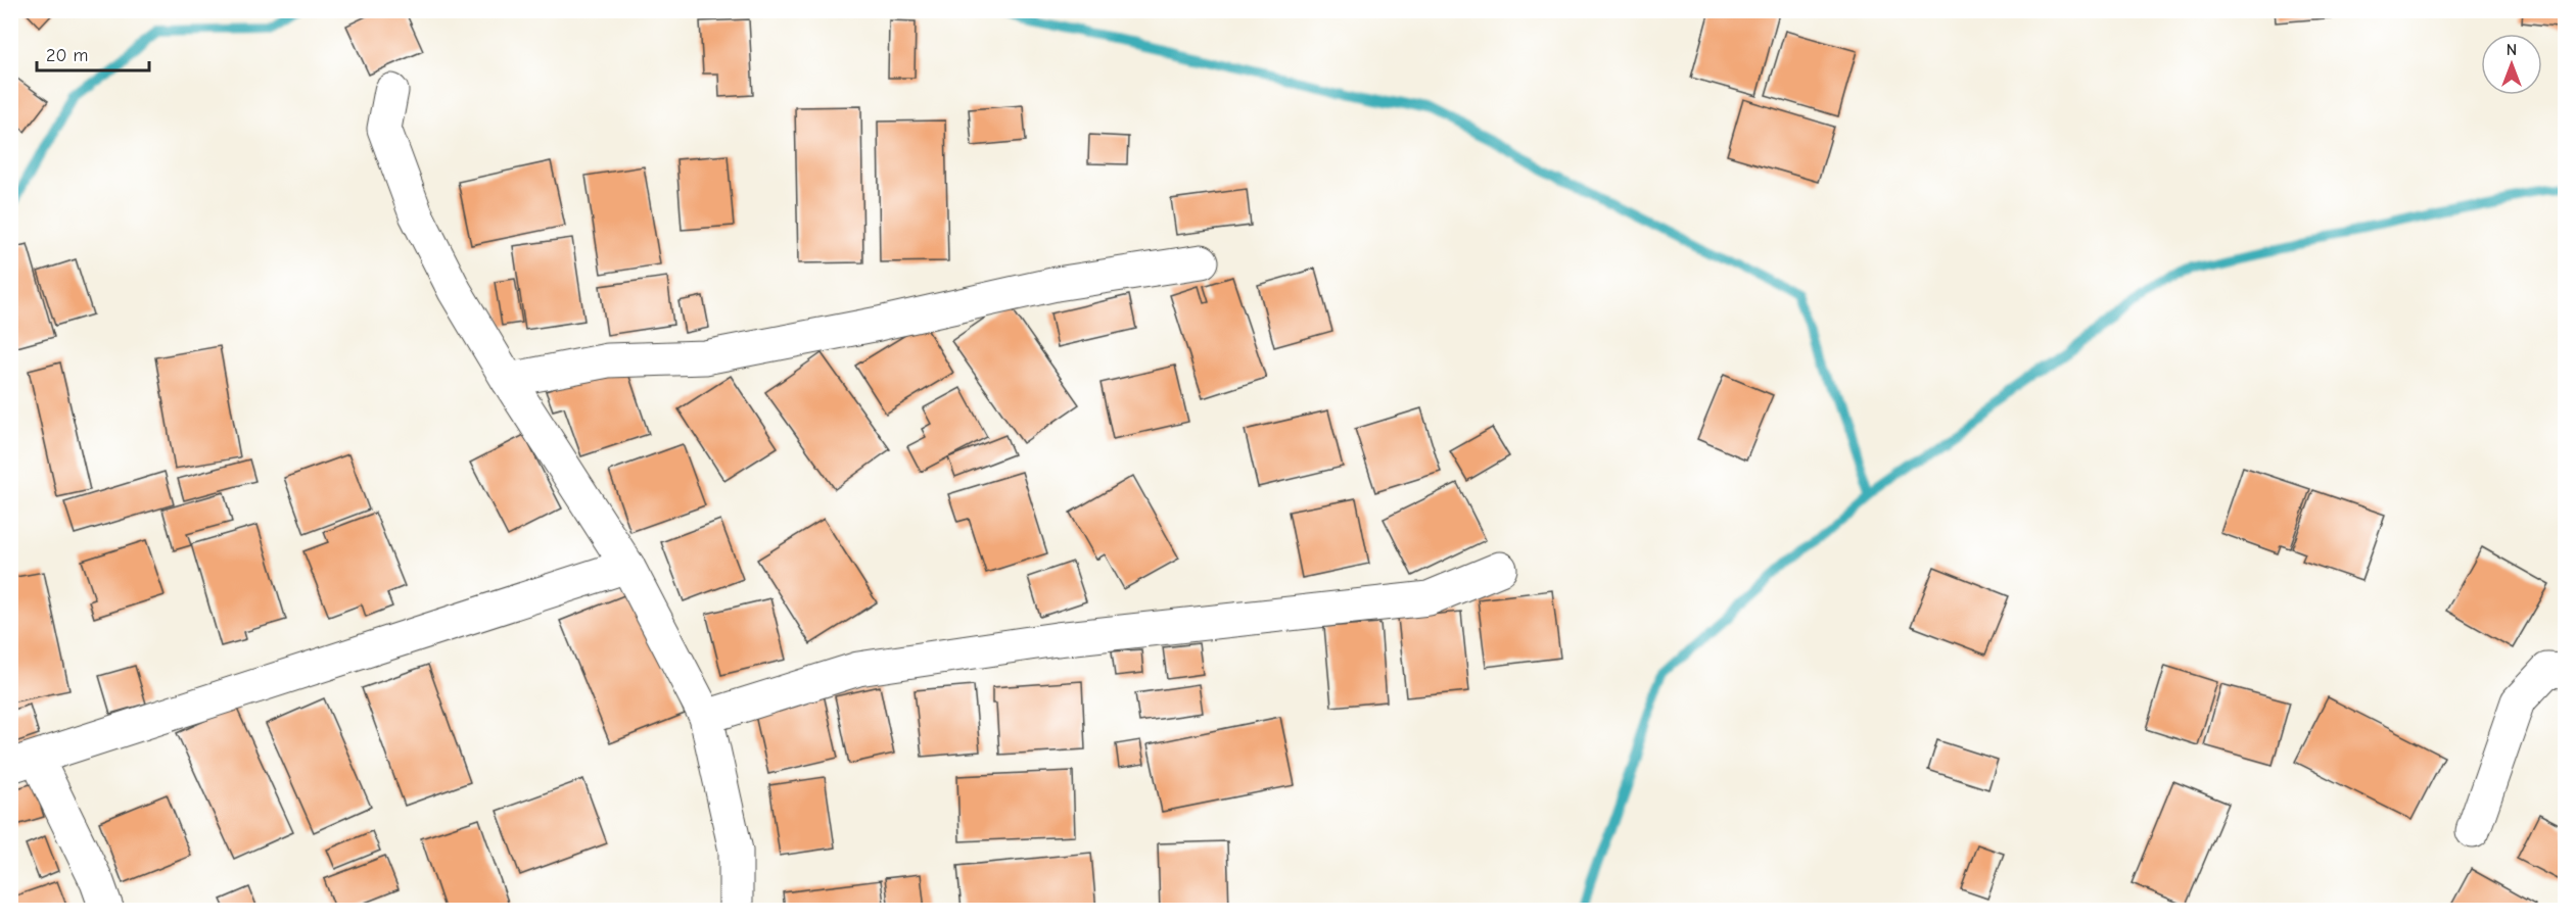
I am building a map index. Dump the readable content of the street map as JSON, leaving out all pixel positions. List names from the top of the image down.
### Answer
{
  "scale_bar": "20 m",
  "north": "top"
}
